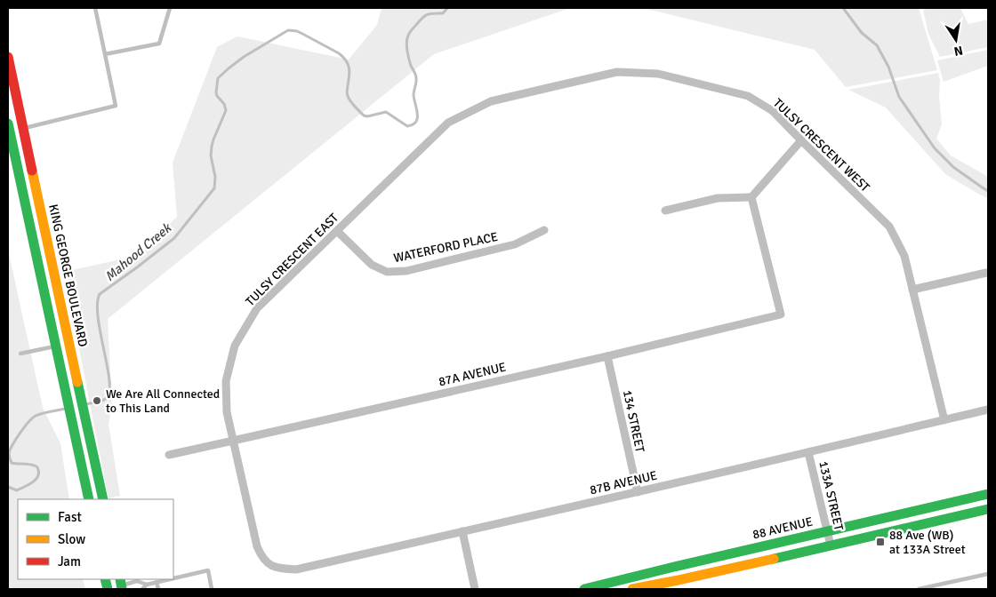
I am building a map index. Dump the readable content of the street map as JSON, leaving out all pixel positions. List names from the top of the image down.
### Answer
{
  "streets": {
    "main road": ["KING GEORGE BOULEVARD", "88 AVENUE"],
    "street": [
      "TULSY CRESCENT WEST",
      "WATERFORD PLACE",
      "TULSY CRESCENT EAST",
      "87A AVENUE",
      "134 STREET",
      "87B AVENUE",
      "133A STREET"
    ]
  },
  "crossings": [
    ["TULSY CRESCENT WEST", "TULSY CRESCENT EAST"],
    ["TULSY CRESCENT WEST", "87B AVENUE"],
    ["WATERFORD PLACE", "TULSY CRESCENT EAST"],
    ["TULSY CRESCENT EAST", "87A AVENUE"],
    ["TULSY CRESCENT EAST", "87B AVENUE"],
    ["87A AVENUE", "134 STREET"],
    ["134 STREET", "87B AVENUE"],
    ["87B AVENUE", "133A STREET"],
    ["133A STREET", "88 AVENUE"]
  ],
  "water": ["Mahood Creek"],
  "places": {
    "other": ["We Are All Connected to This Land"],
    "transit": ["88 Ave (WB) at 133A Street"]
  },
  "legend": ["Fast", "Slow", "Jam"],
  "north": "bottom"
}
